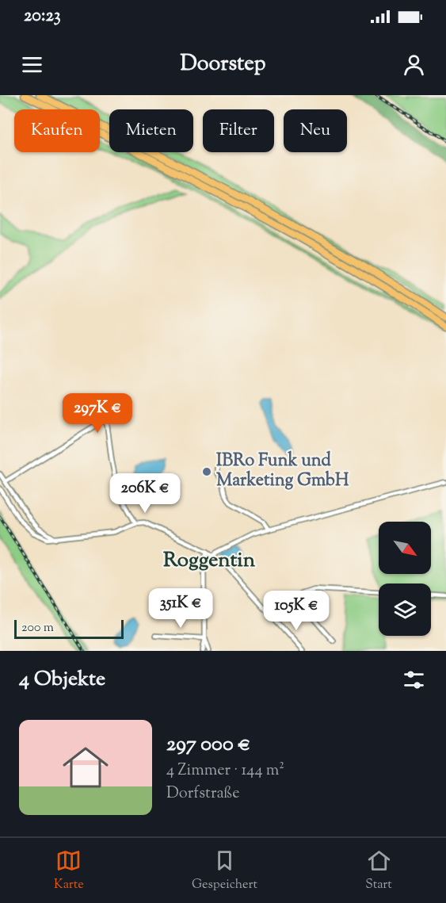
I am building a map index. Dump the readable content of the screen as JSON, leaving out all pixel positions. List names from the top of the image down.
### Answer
{
  "districts": ["Roggentin"],
  "places": ["IBRo Funk und Marketing GmbH"],
  "scale_bar": "200 m",
  "north": "bottom right",
  "page": {
    "status": "20:23",
    "header": "Doorstep",
    "chip": [
      "Kaufen",
      "Mieten",
      "Filter",
      "Neu"
    ],
    "price": [
      "297K €",
      "206K €",
      "351K €",
      "105K €"
    ],
    "scale": "200 m",
    "heading": "4 Objekte",
    "list": [
      {
        "name": "297 000 €",
        "note": "4 Zimmer · 144 m² · Dorfstraße"
      }
    ],
    "tabs": ["Karte", "Gespeichert", "Start"]
  }
}
